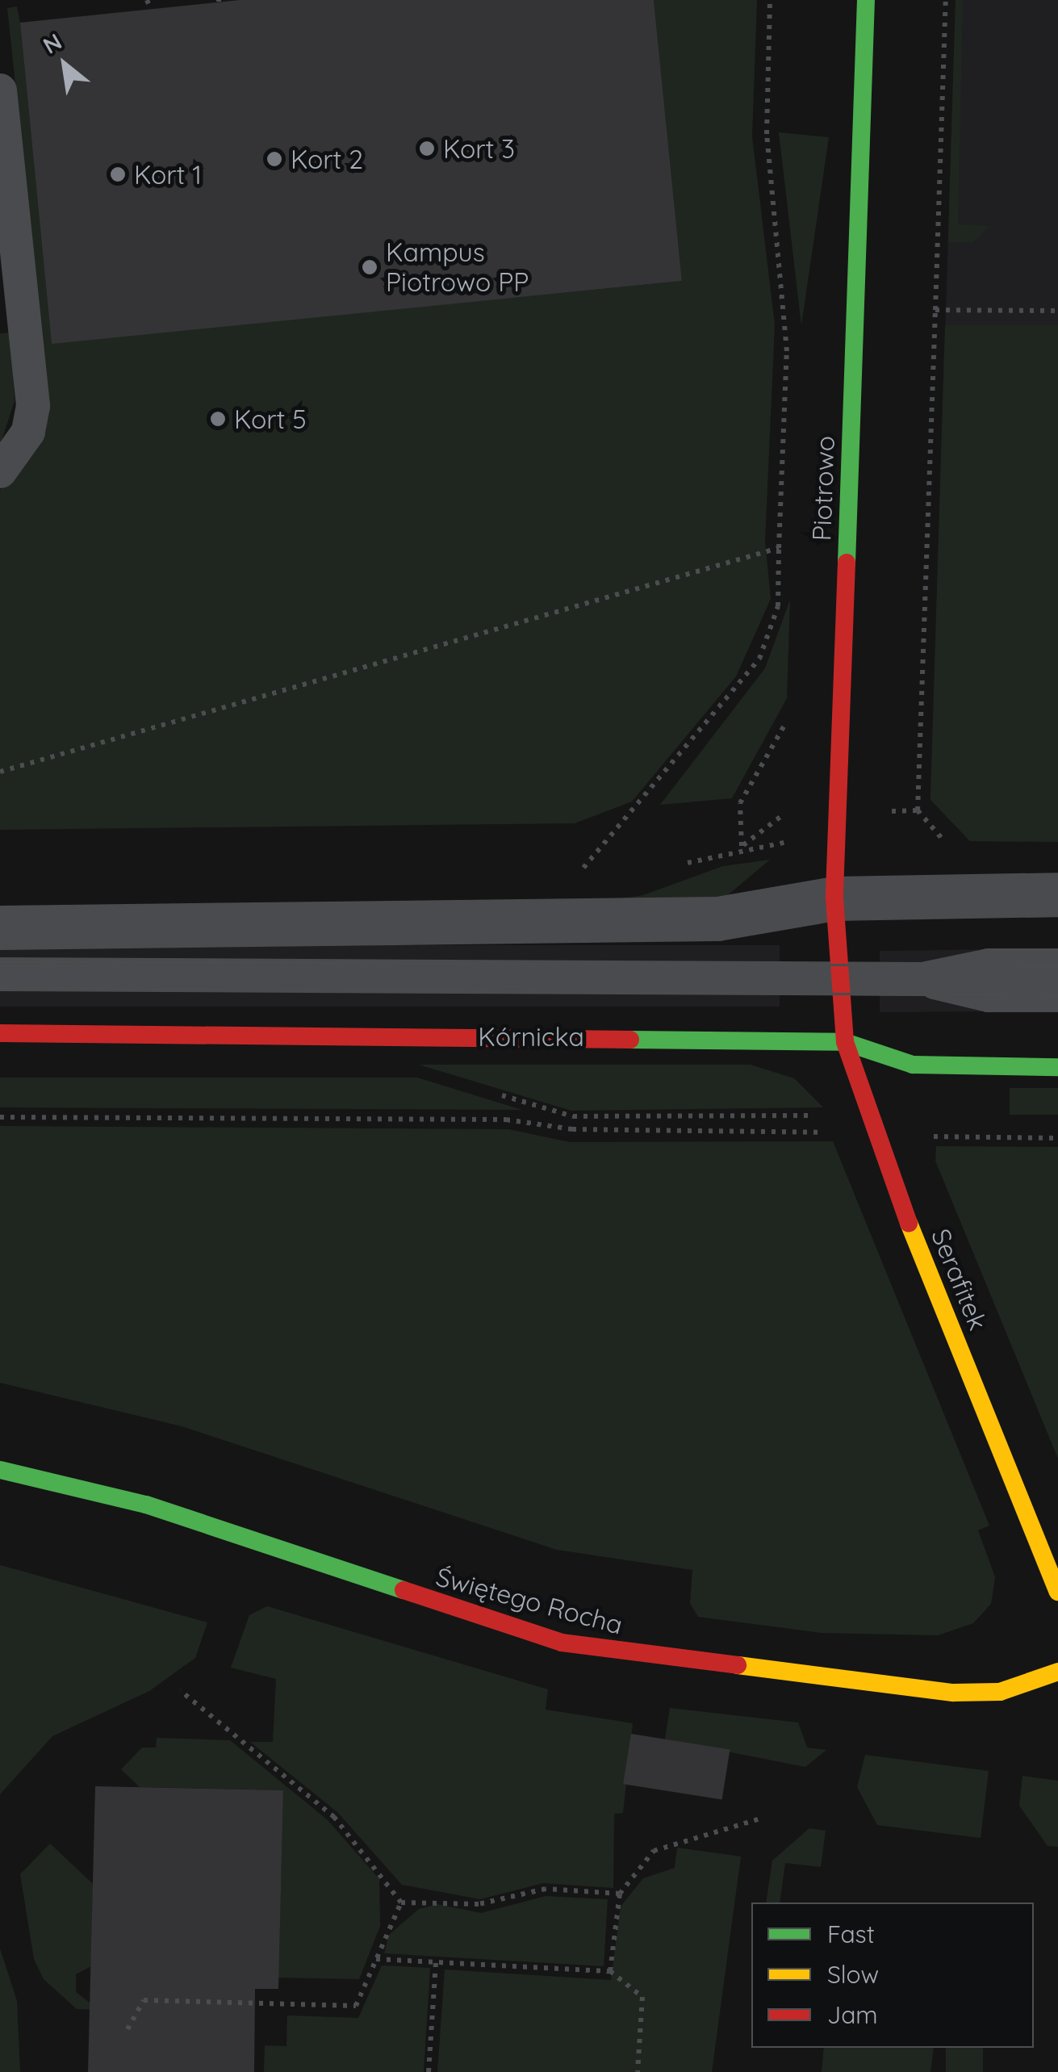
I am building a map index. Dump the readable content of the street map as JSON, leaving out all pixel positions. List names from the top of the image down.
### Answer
{
  "streets": {
    "street": [
      "Piotrowo",
      "Kórnicka",
      "Serafitek",
      "Świętego Rocha"
    ]
  },
  "crossings": [
    ["Piotrowo", "Serafitek"],
    ["Kórnicka", "Serafitek"]
  ],
  "places": [
    "Kort 3",
    "Kort 2",
    "Kort 1",
    "Kampus Piotrowo PP",
    "Kort 5"
  ],
  "legend": ["Fast", "Slow", "Jam"],
  "north": "top left"
}
